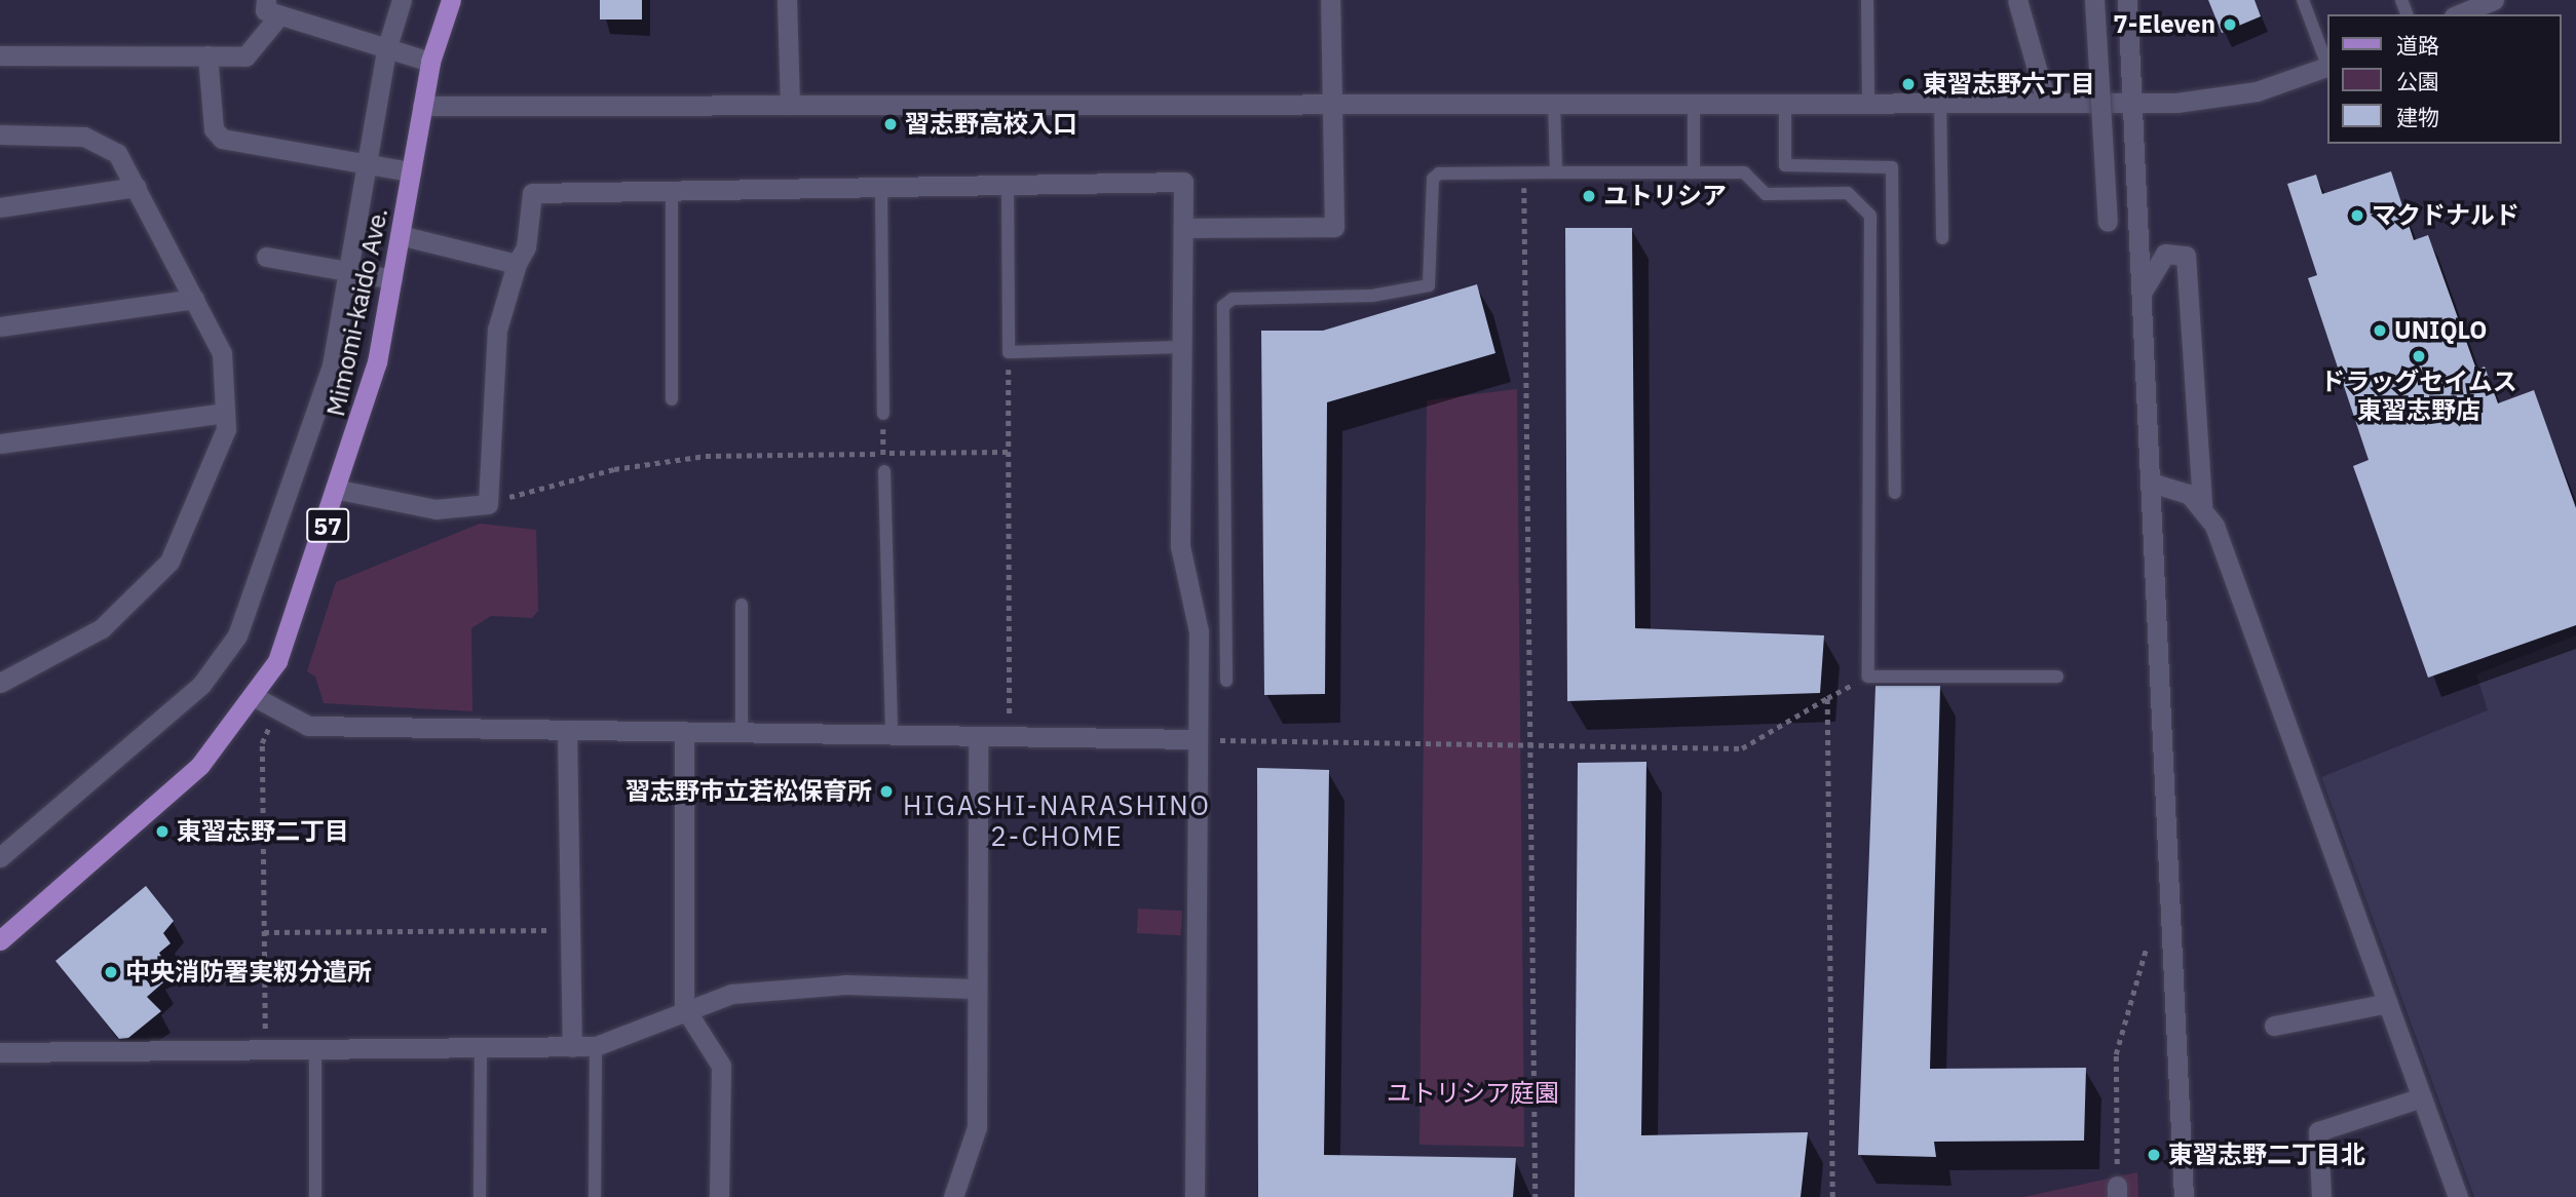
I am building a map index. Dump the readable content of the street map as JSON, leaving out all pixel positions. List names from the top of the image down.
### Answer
{
  "streets": {
    "main road": ["Mimomi-kaido Ave.", "57"]
  },
  "districts": ["HIGASHI-NARASHINO 2-CHOME"],
  "parks": ["ユトリシア庭園"],
  "places": [
    "7-Eleven",
    "東習志野六丁目",
    "習志野高校入口",
    "ユトリシア",
    "マクドナルド",
    "UNIQLO",
    "ドラッグセイムス 東習志野店",
    "習志野市立若松保育所",
    "東習志野二丁目",
    "中央消防署実籾分遣所",
    "東習志野二丁目北"
  ],
  "legend": ["道路", "公園", "建物"]
}
